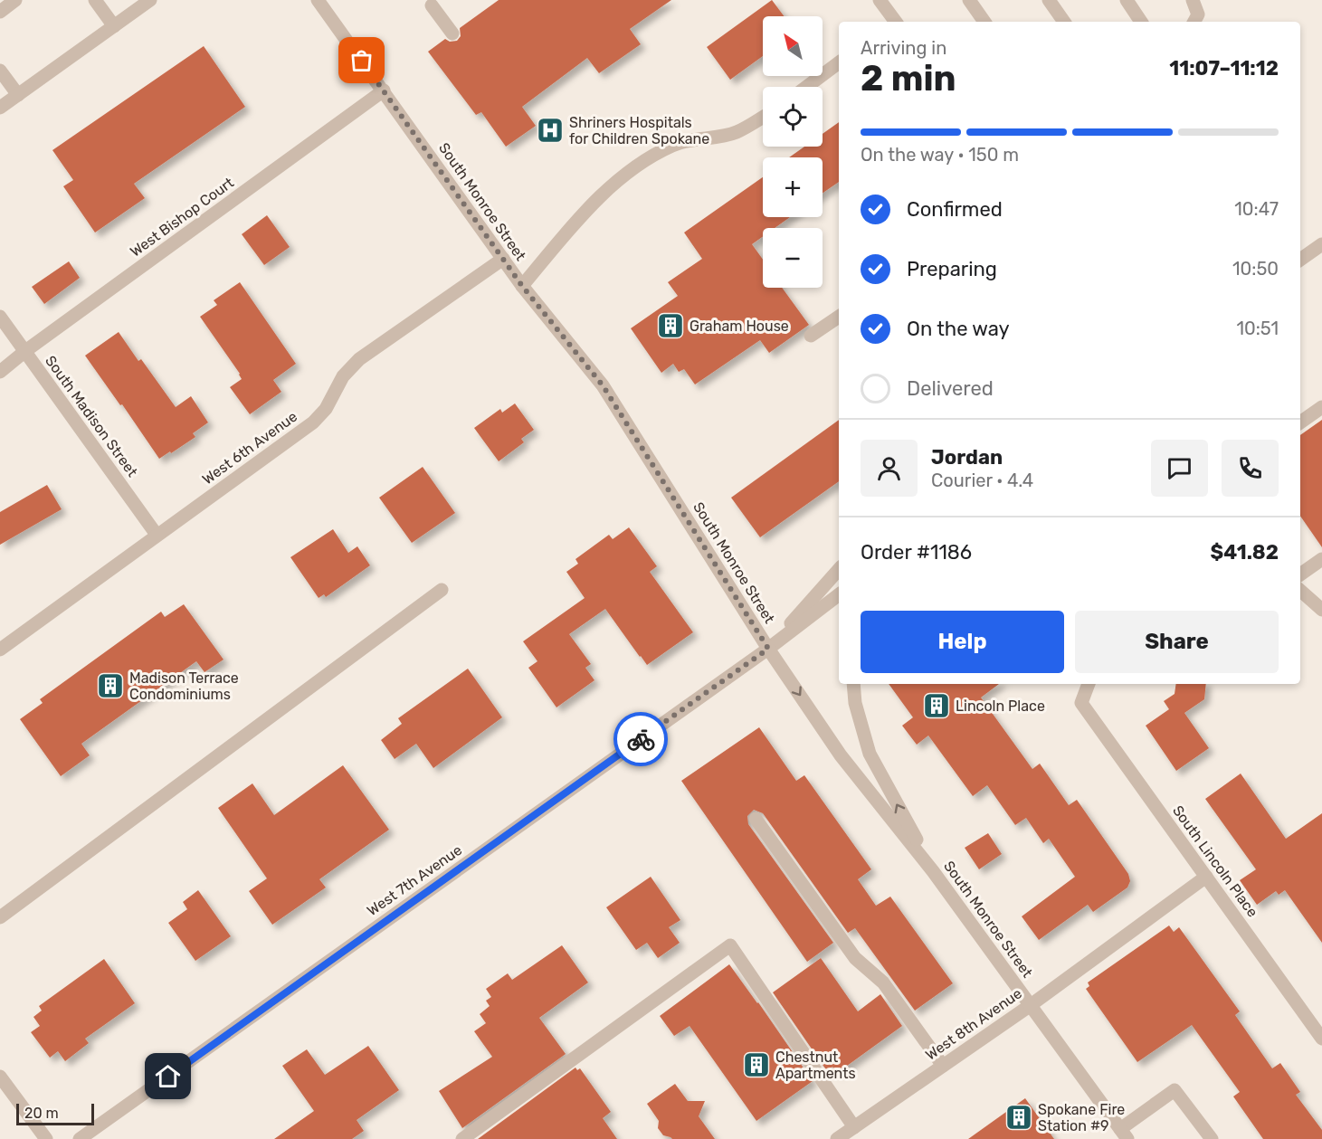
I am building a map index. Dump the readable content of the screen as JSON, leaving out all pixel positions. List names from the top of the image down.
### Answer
{
  "streets": {
    "street": [
      "South Monroe Street",
      "West Bishop Court",
      "South Madison Street",
      "West 6th Avenue",
      "South Lincoln Place",
      "West 7th Avenue",
      "West 8th Avenue"
    ]
  },
  "crossings": [
    ["South Monroe Street", "West Bishop Court"],
    ["South Monroe Street", "West 6th Avenue"],
    ["South Monroe Street", "West 7th Avenue"],
    ["South Monroe Street", "West 8th Avenue"],
    ["West Bishop Court", "South Madison Street"],
    ["South Madison Street", "West 6th Avenue"],
    ["South Lincoln Place", "West 8th Avenue"]
  ],
  "places": {
    "hospital": ["Shriners Hospitals for Children Spokane"],
    "building": [
      "Graham House",
      "Madison Terrace Condominiums",
      "Lincoln Place",
      "Chestnut Apartments",
      "Spokane Fire Station #9"
    ]
  },
  "scale_bar": "20 m",
  "north": "top left",
  "page": {
    "map_buttons": ["+", "−"],
    "heading": ["2 min", "Arriving in", "11:07–11:12"],
    "panel": [
      "Jordan",
      "Courier · 4.4",
      "Order #1186",
      "$41.82"
    ],
    "bar": "On the way · 150 m",
    "list": [
      ["Confirmed", "10:47"],
      ["Preparing", "10:50"],
      ["On the way", "10:51"],
      "Delivered"
    ],
    "buttons": ["Help", "Share"],
    "scale": "20 m"
  }
}
